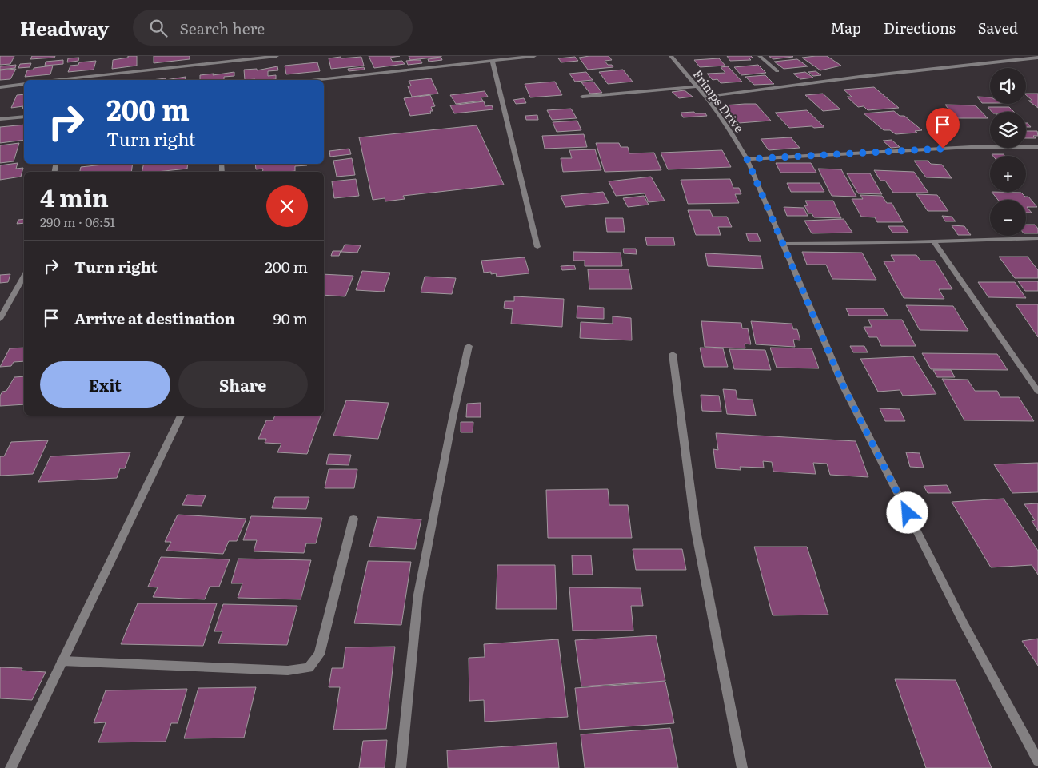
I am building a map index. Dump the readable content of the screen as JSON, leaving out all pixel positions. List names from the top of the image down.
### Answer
{
  "streets": {
    "street": ["Frimps Drive"]
  },
  "page": {
    "header": "Headway",
    "search": "Search here",
    "nav": ["Map", "Directions", "Saved"],
    "map_buttons": ["+", "−"],
    "turn": ["200 m", "Turn right"],
    "heading": ["4 min", "290 m · 06:51"],
    "list": [
      {
        "name": "Turn right",
        "value": "200 m"
      },
      {
        "name": "Arrive at destination",
        "value": "90 m"
      }
    ],
    "buttons": ["Exit", "Share"]
  }
}
